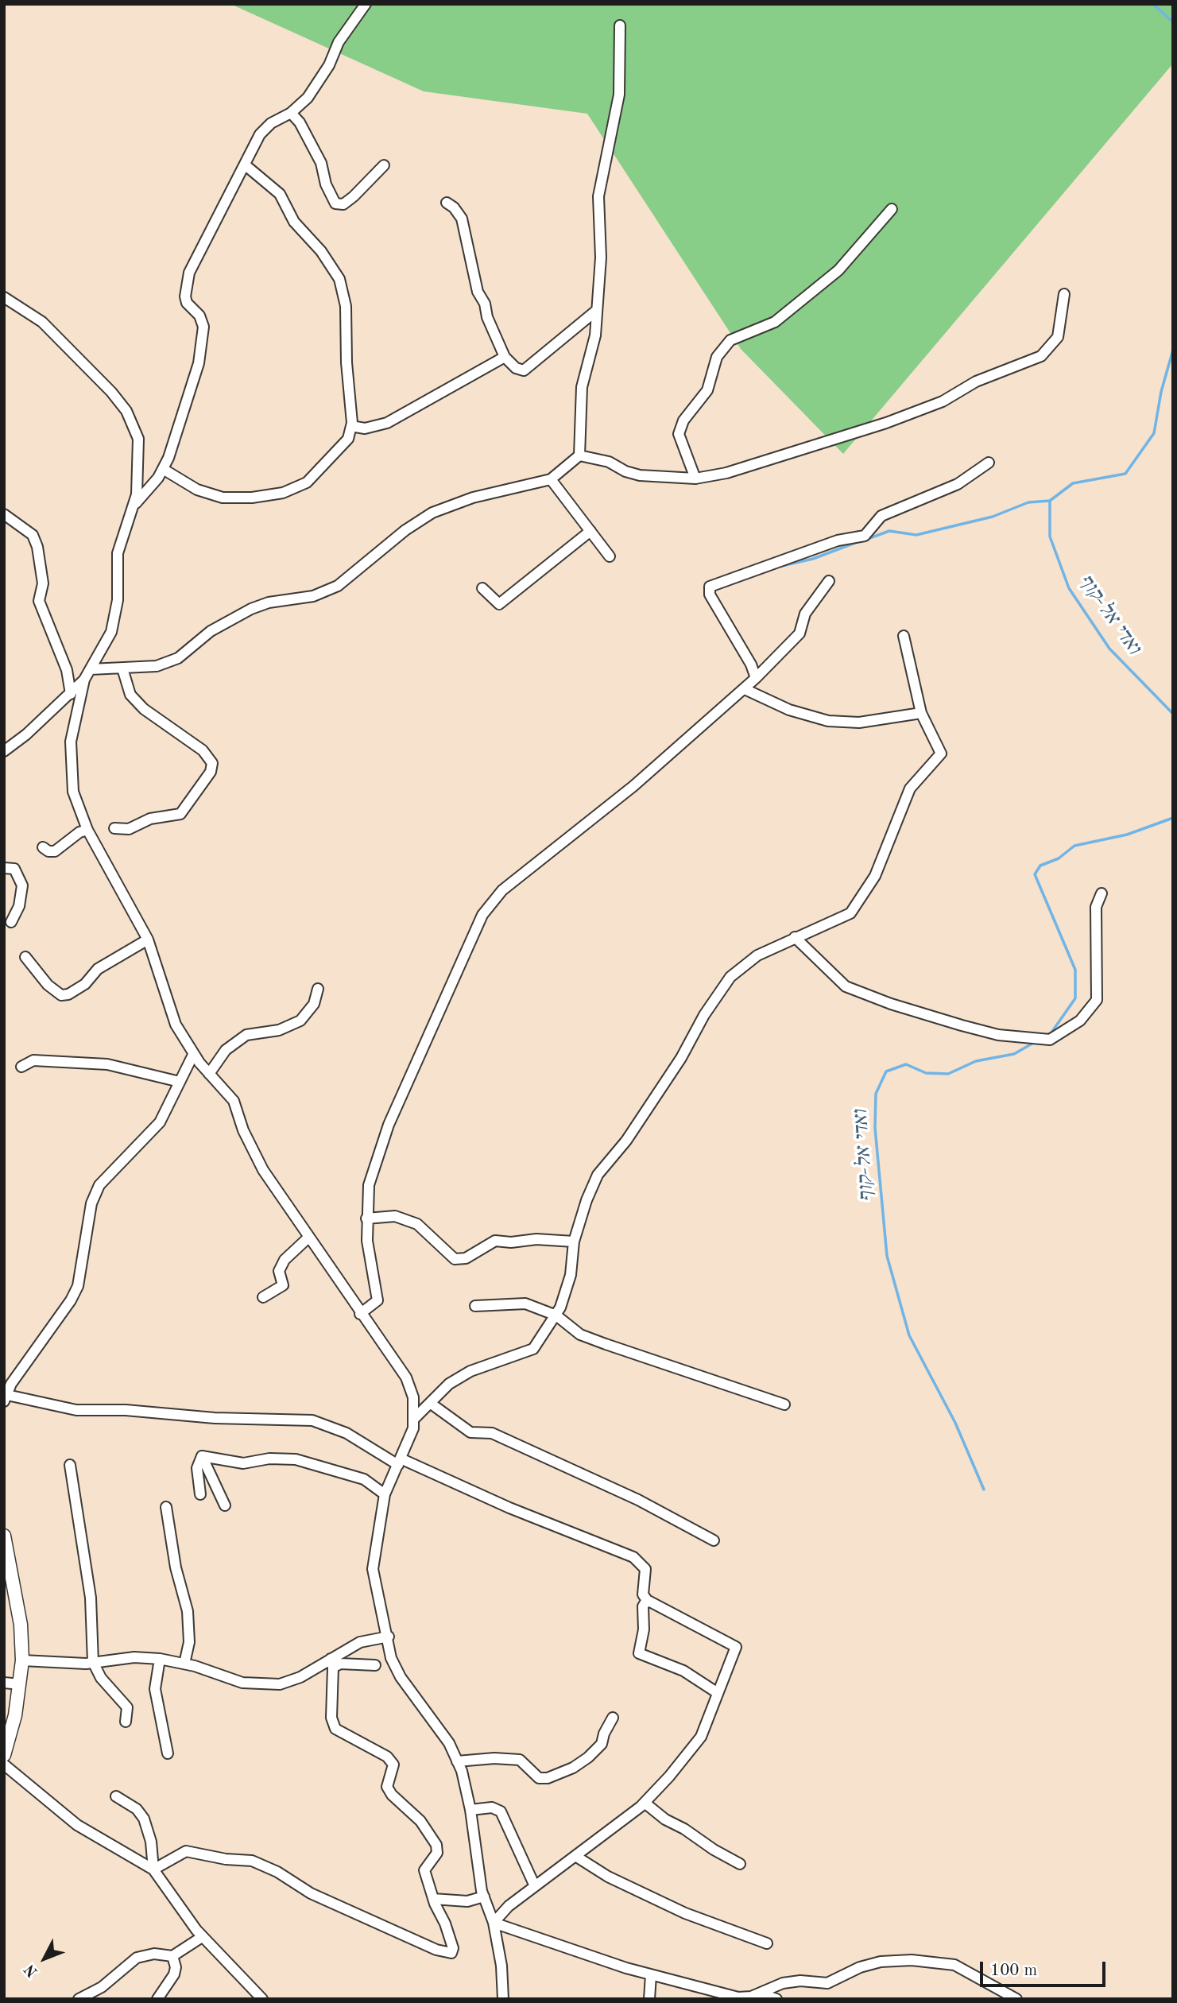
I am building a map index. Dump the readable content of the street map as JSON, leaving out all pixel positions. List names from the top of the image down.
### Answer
{
  "water": ["ואדי אל-קוף"],
  "scale_bar": "100 m",
  "north": "bottom left"
}
